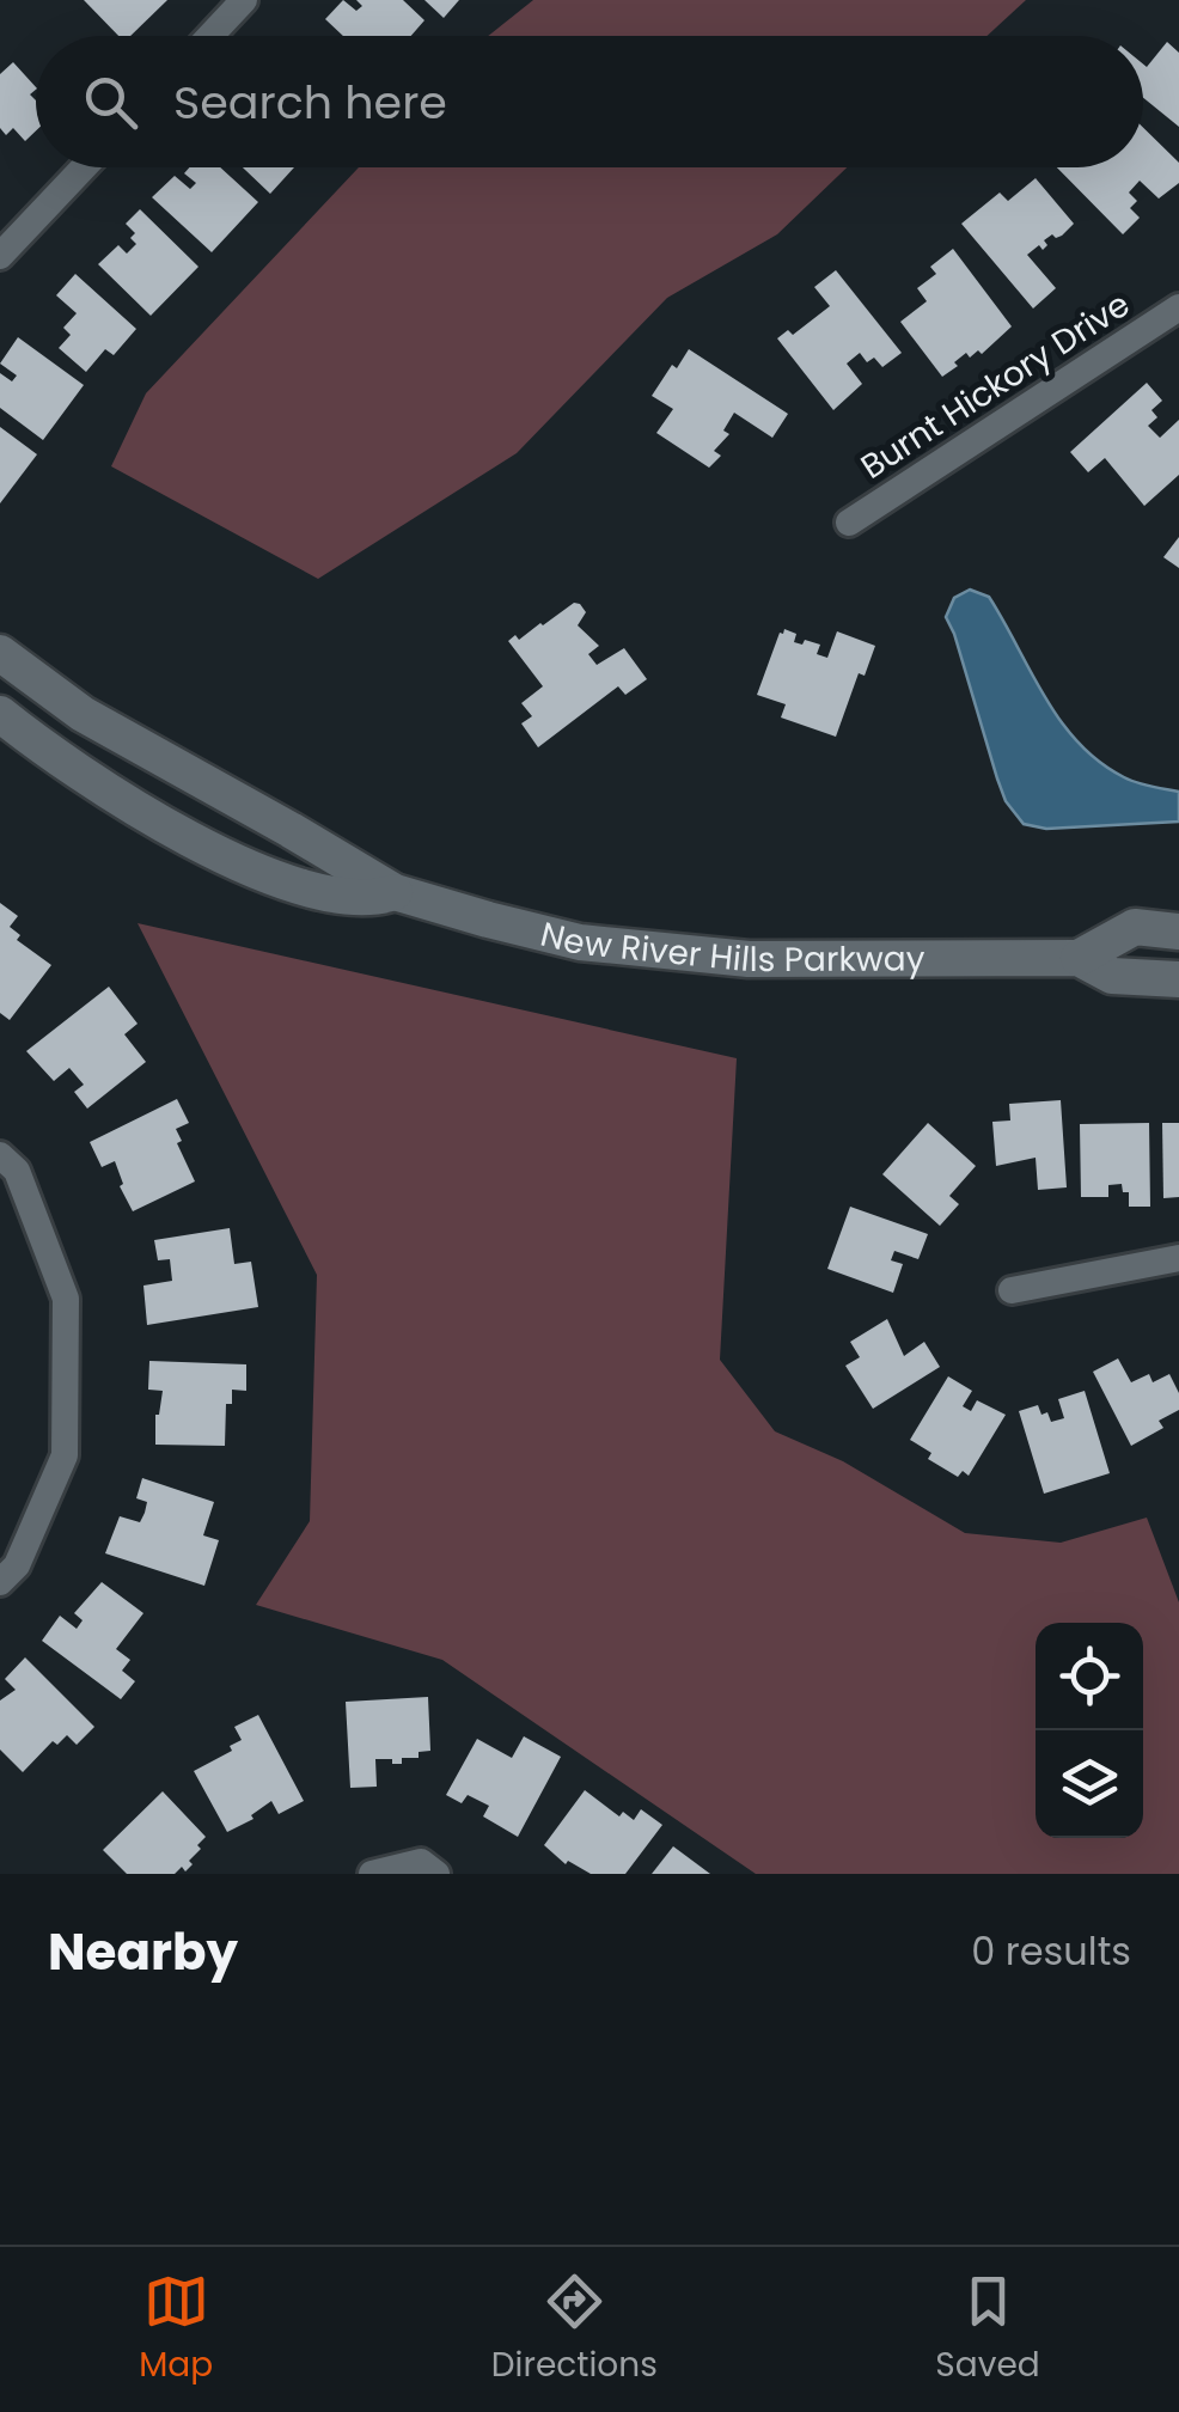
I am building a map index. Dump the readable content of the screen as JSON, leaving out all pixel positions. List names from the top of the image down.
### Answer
{
  "streets": {
    "street": ["Burnt Hickory Drive", "New River Hills Parkway"]
  },
  "page": {
    "search": "Search here",
    "heading": ["Nearby", "0 results"],
    "nav": ["Map", "Directions", "Saved"]
  }
}
